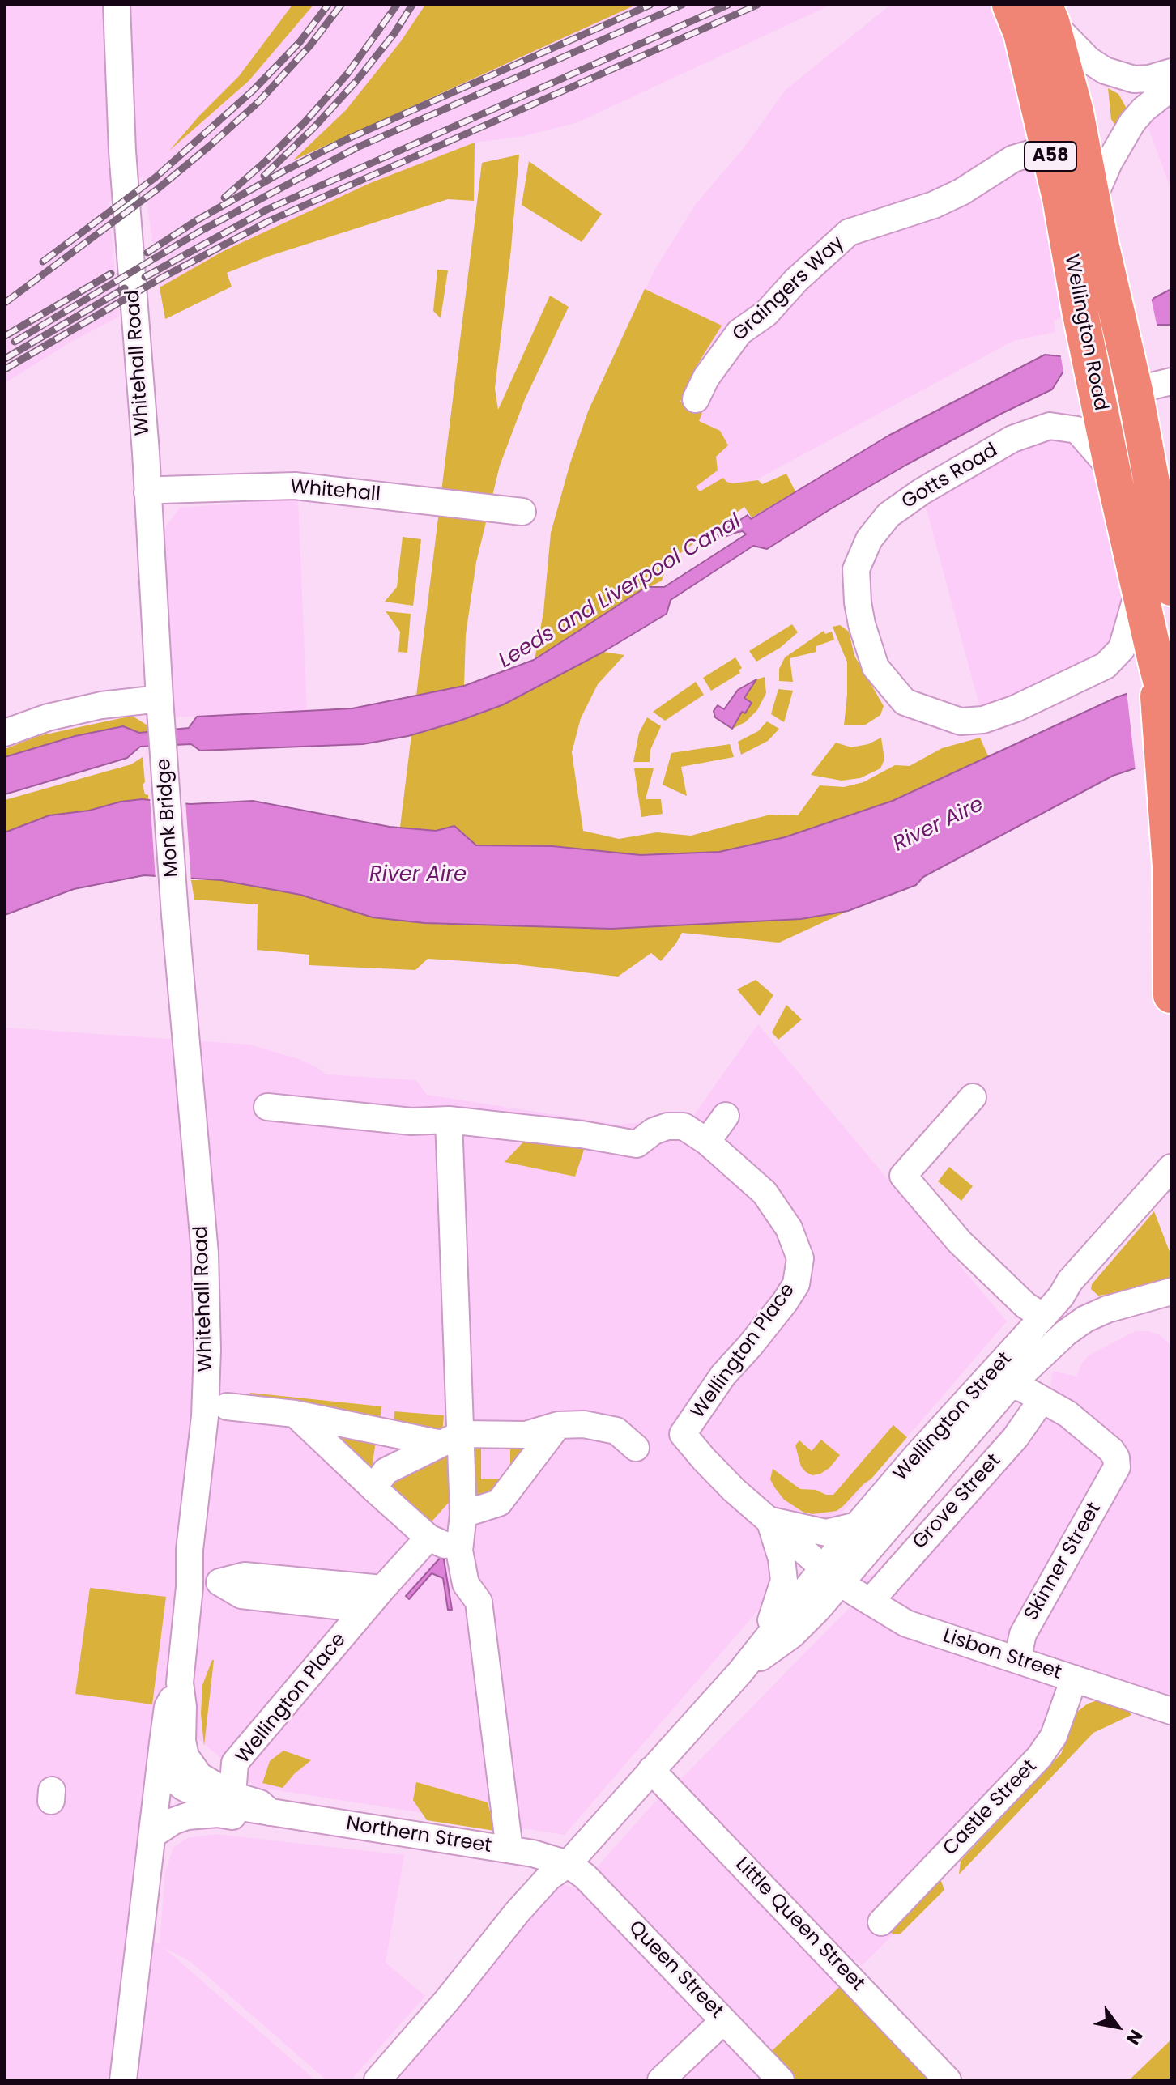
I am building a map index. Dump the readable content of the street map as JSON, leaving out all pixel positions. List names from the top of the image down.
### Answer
{
  "streets": {
    "highway": ["A58", "Wellington Road"],
    "street": [
      "Graingers Way",
      "Whitehall Road",
      "Gotts Road",
      "Whitehall",
      "Monk Bridge",
      "Wellington Place",
      "Wellington Street",
      "Grove Street",
      "Skinner Street",
      "Lisbon Street",
      "Castle Street",
      "Northern Street",
      "Little Queen Street",
      "Queen Street"
    ]
  },
  "crossings": [
    ["Graingers Way", "Wellington Road"],
    ["Wellington Road", "Gotts Road"],
    ["Whitehall Road", "Whitehall"],
    ["Whitehall Road", "Monk Bridge"],
    ["Whitehall Road", "Northern Street"],
    ["Wellington Place", "Wellington Street"],
    ["Wellington Place", "Lisbon Street"],
    ["Wellington Place", "Northern Street"],
    ["Wellington Street", "Lisbon Street"],
    ["Wellington Street", "Northern Street"],
    ["Wellington Street", "Little Queen Street"],
    ["Wellington Street", "Queen Street"],
    ["Grove Street", "Skinner Street"],
    ["Grove Street", "Lisbon Street"],
    ["Skinner Street", "Lisbon Street"],
    ["Lisbon Street", "Castle Street"],
    ["Northern Street", "Queen Street"]
  ],
  "water": ["Leeds and Liverpool Canal", "River Aire"],
  "north": "bottom right"
}
